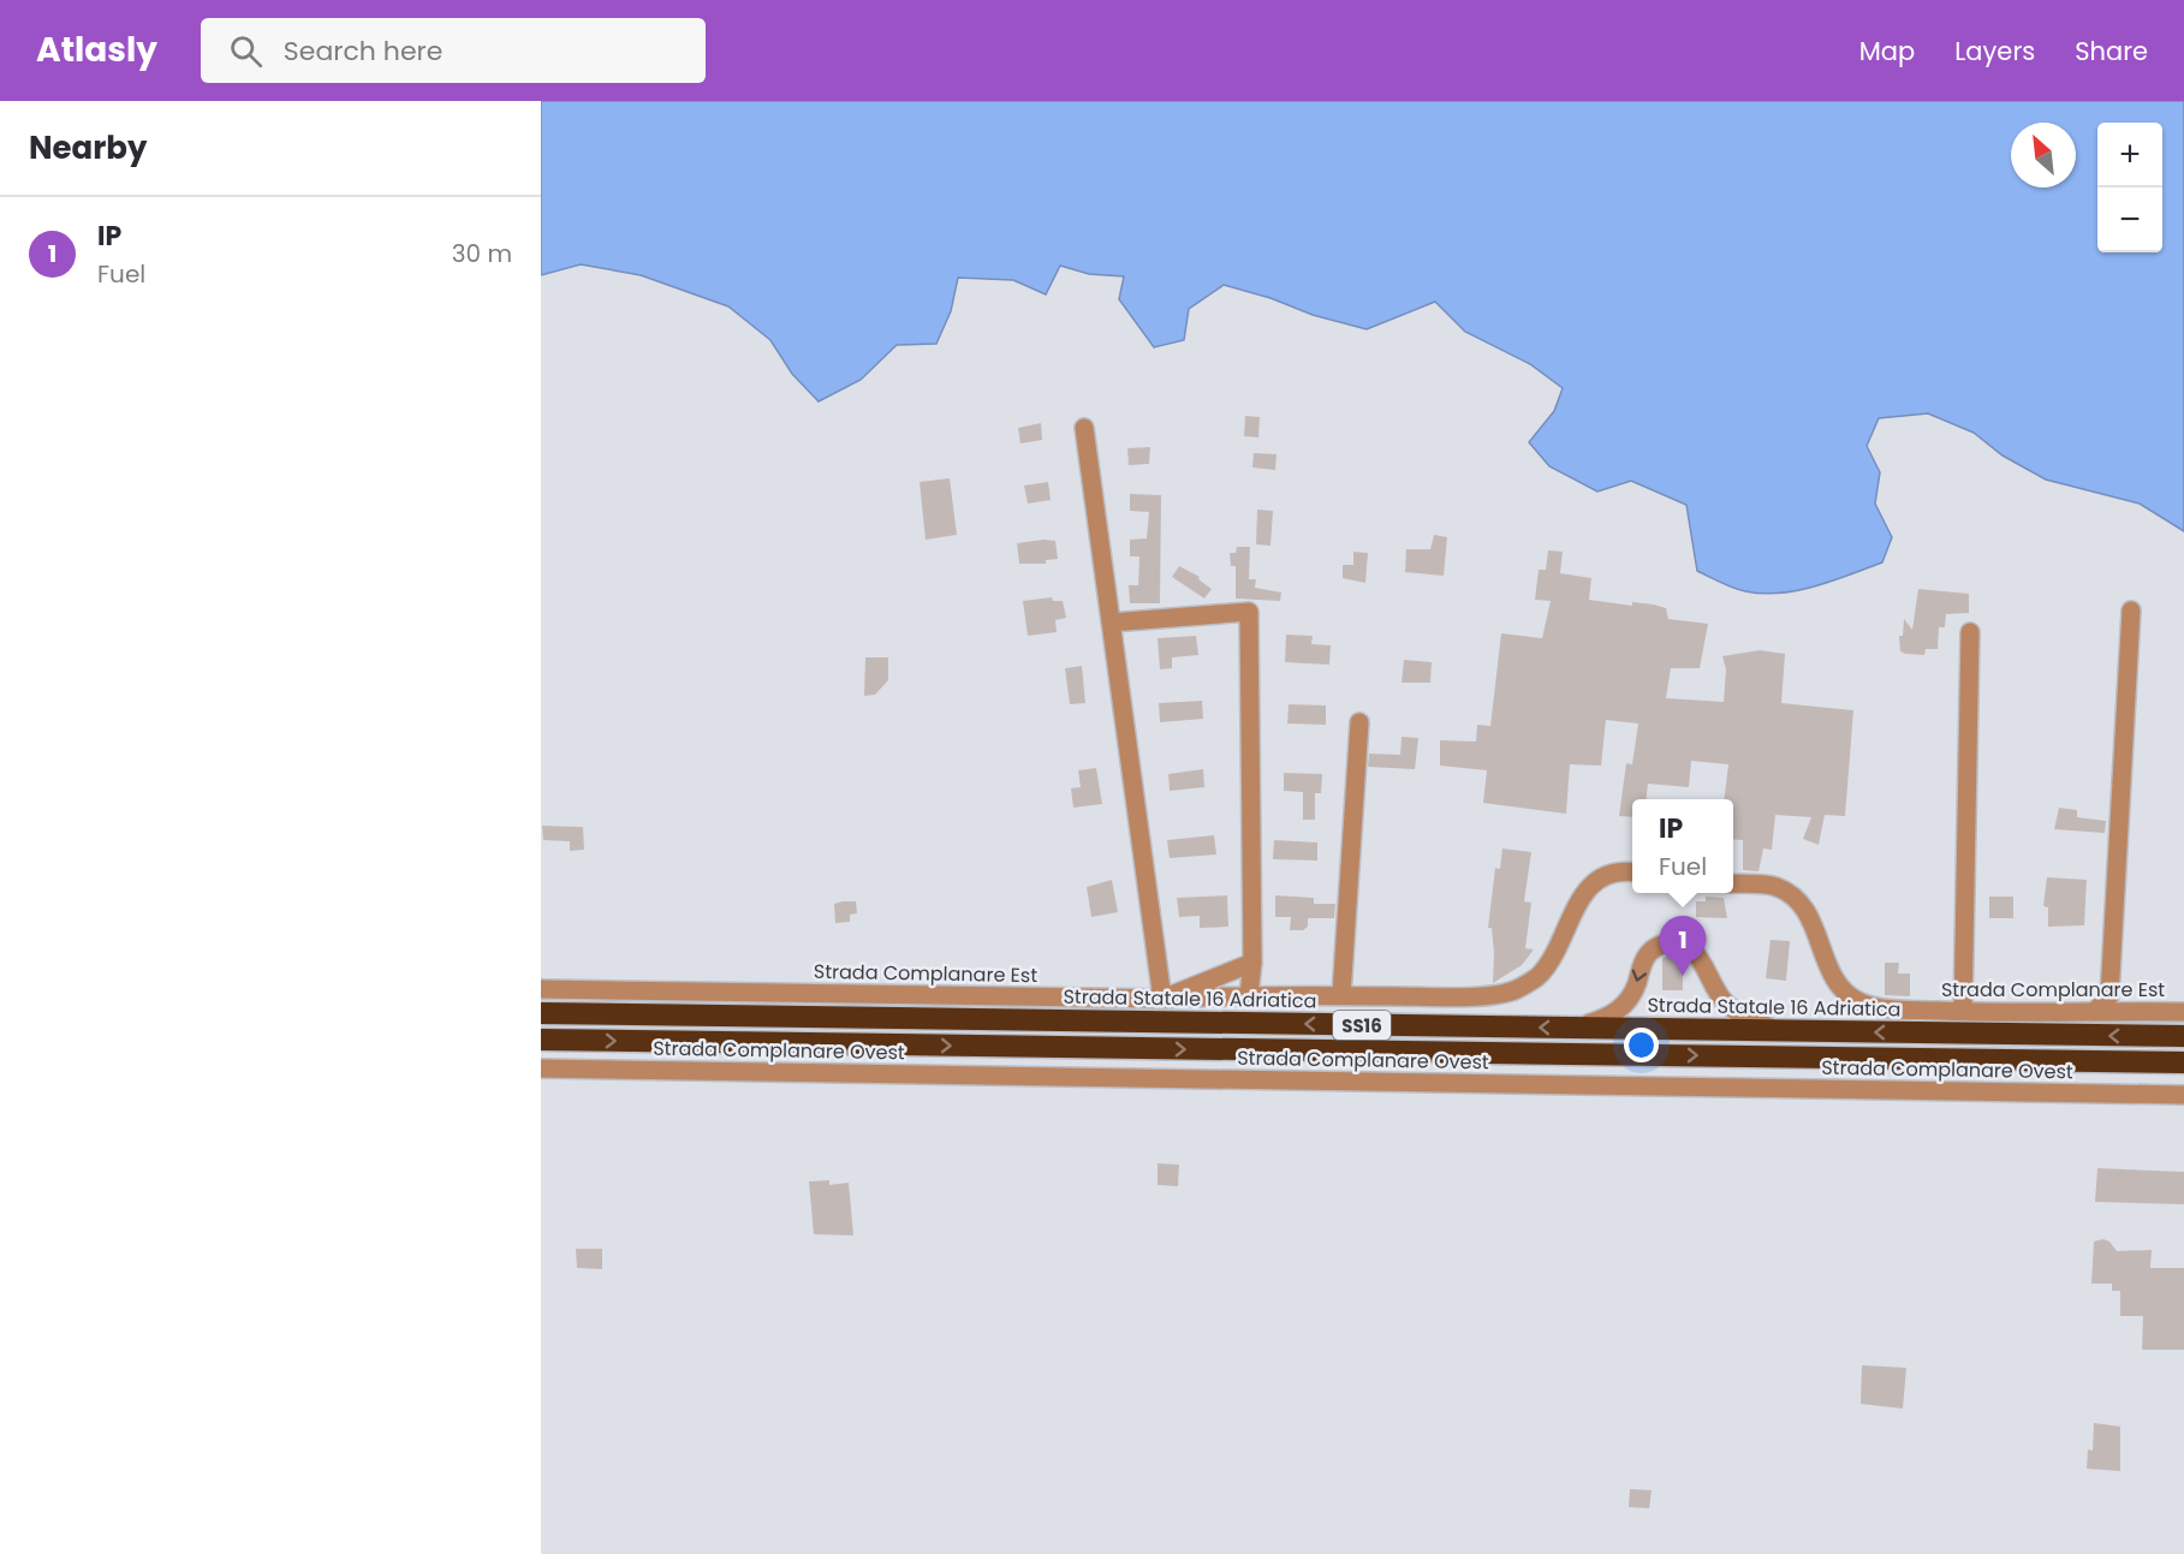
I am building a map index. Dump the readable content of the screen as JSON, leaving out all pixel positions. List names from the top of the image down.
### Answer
{
  "streets": {
    "highway": ["Strada Statale 16 Adriatica", "SS16"],
    "street": ["Strada Complanare Est", "Strada Complanare Ovest"]
  },
  "north": "top left",
  "page": {
    "header": "Atlasly",
    "search": "Search here",
    "nav": ["Map", "Layers", "Share"],
    "heading": "Nearby",
    "map_buttons": ["+", "−"],
    "list": [
      {
        "mark": "1",
        "name": "IP",
        "note": "Fuel",
        "value": "30 m"
      }
    ],
    "popup": ["IP", "Fuel"],
    "pins": "1"
  }
}
